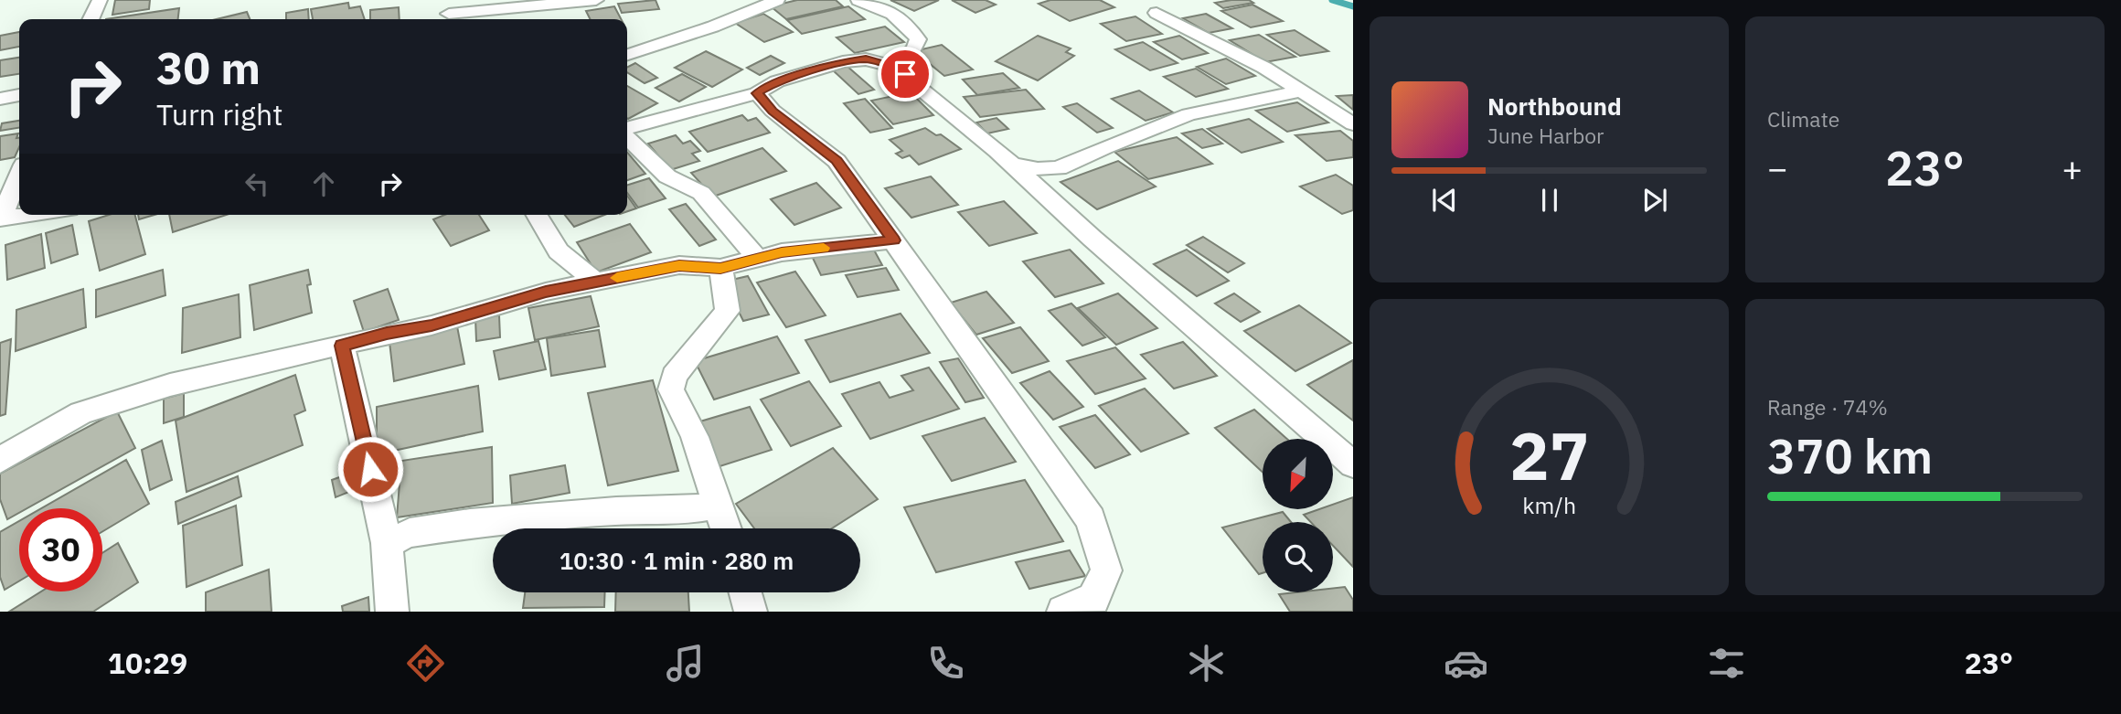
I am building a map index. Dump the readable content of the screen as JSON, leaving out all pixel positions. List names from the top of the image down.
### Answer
{
  "north": "bottom left",
  "page": {
    "tile": [
      "Climate",
      ["Range · 74%", "370 km"]
    ],
    "turn": ["30 m", "Turn right"],
    "song": ["Northbound", "June Harbor"],
    "heat": ["−", "23°", "+"],
    "limit": "30",
    "trip": "10:30 · 1 min · 280 m",
    "tabs": ["10:29", "23°"],
    "gauge": ["27", "km/h"]
  }
}
